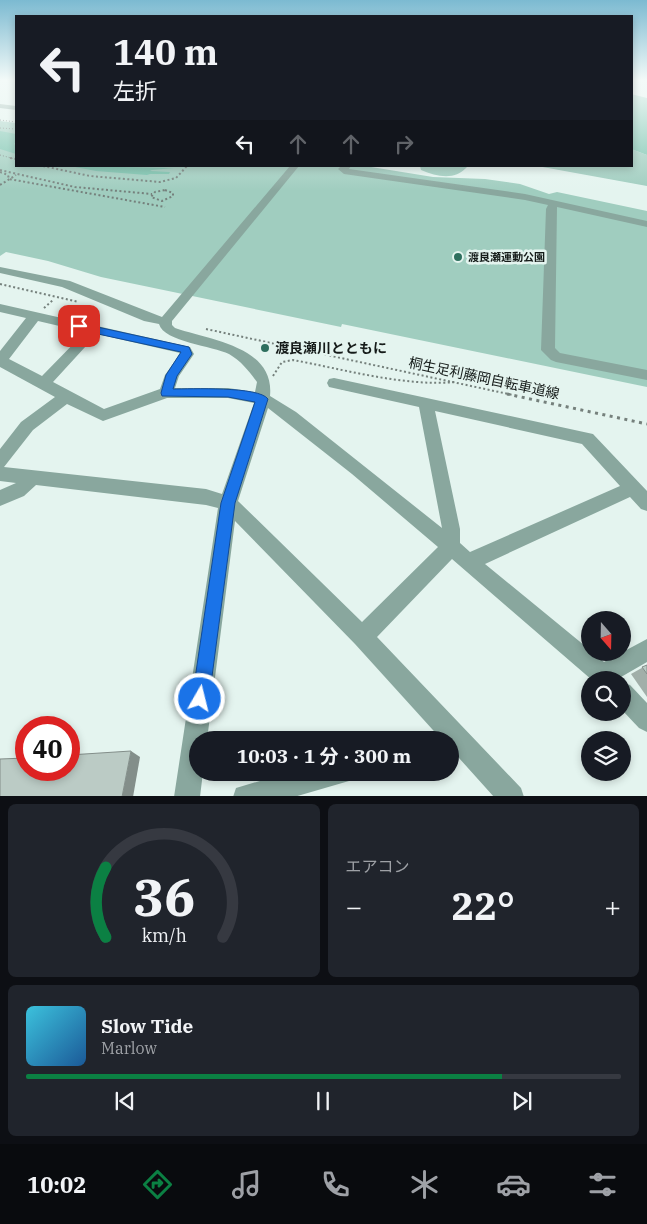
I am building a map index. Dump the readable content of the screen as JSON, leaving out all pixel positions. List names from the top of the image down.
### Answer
{
  "streets": {
    "path": ["桐生足利藤岡自転車道線"]
  },
  "places": ["渡良瀬運動公園", "渡良瀬川とともに"],
  "north": "bottom",
  "page": {
    "turn": ["140 m", "左折"],
    "limit": "40",
    "trip": "10:03 · 1 分 · 300 m",
    "tile": "エアコン",
    "heat": ["−", "22°", "+"],
    "song": ["Slow Tide", "Marlow"],
    "tabs": "10:02",
    "gauge": ["36", "km/h"]
  }
}
